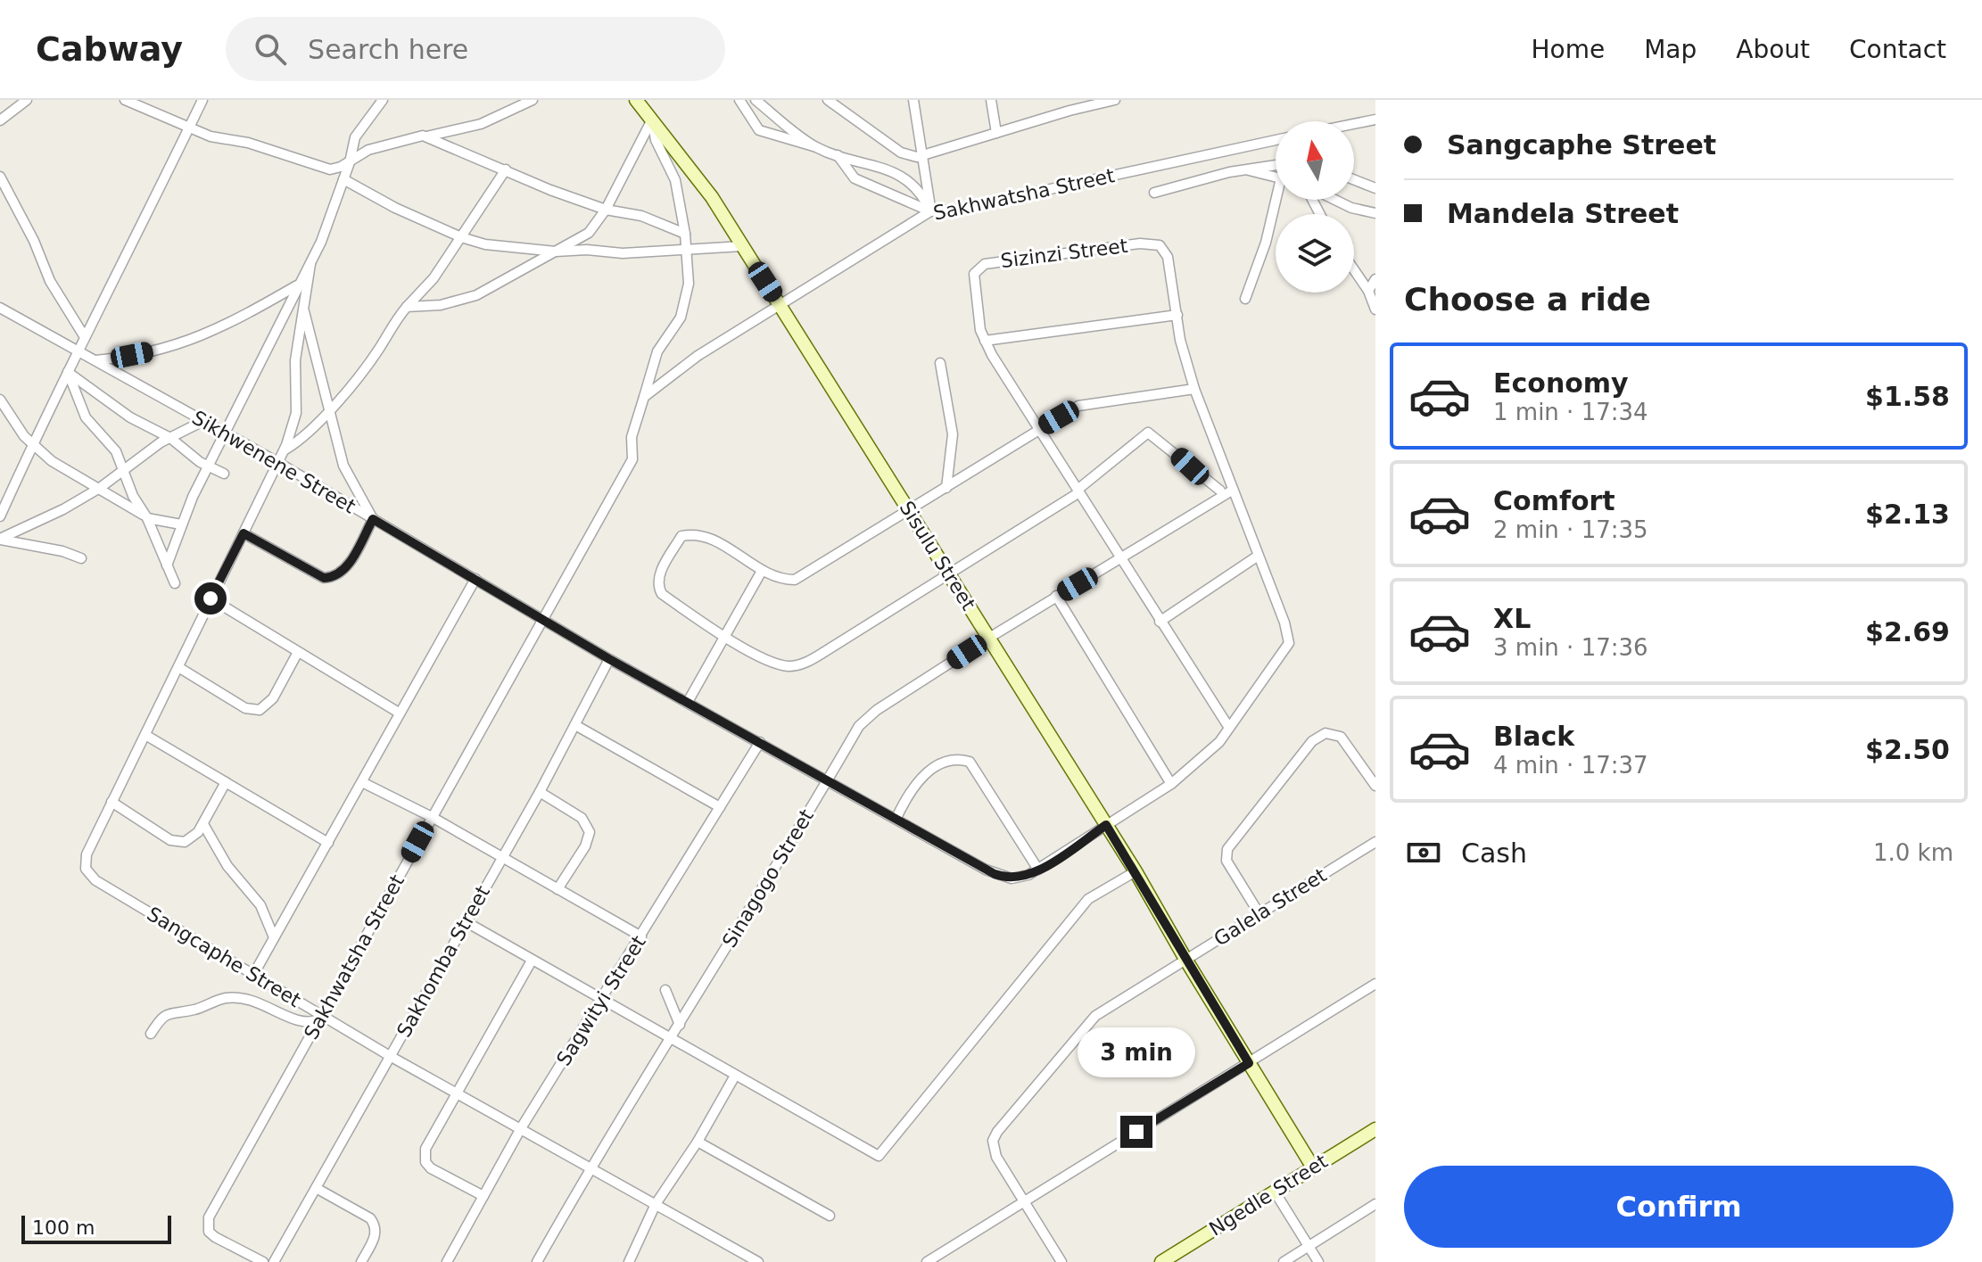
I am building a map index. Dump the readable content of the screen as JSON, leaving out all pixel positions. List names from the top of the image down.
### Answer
{
  "streets": {
    "street": [
      "Sakhwatsha Street",
      "Sizinzi Street",
      "Sikhwenene Street",
      "Sisulu Street",
      "Sinagogo Street",
      "Galela Street",
      "Sangcaphe Street",
      "Sakhomba Street",
      "Sagwityi Street",
      "Ngedle Street"
    ]
  },
  "crossings": [
    ["Sakhwatsha Street", "Sikhwenene Street"],
    ["Sakhwatsha Street", "Sisulu Street"],
    ["Sakhwatsha Street", "Sangcaphe Street"],
    ["Sizinzi Street", "Sikhwenene Street"],
    ["Sizinzi Street", "Sisulu Street"],
    ["Sizinzi Street", "Sinagogo Street"],
    ["Sikhwenene Street", "Sisulu Street"],
    ["Sikhwenene Street", "Sinagogo Street"],
    ["Sikhwenene Street", "Sangcaphe Street"],
    ["Sikhwenene Street", "Sakhomba Street"],
    ["Sikhwenene Street", "Sagwityi Street"],
    ["Sisulu Street", "Sinagogo Street"],
    ["Sisulu Street", "Galela Street"],
    ["Sisulu Street", "Ngedle Street"],
    ["Sinagogo Street", "Sangcaphe Street"],
    ["Sangcaphe Street", "Sakhomba Street"],
    ["Sangcaphe Street", "Sagwityi Street"]
  ],
  "scale_bar": "100 m",
  "north": "top",
  "page": {
    "header": "Cabway",
    "search": "Search here",
    "nav": [
      "Home",
      "Map",
      "About",
      "Contact"
    ],
    "banner": ["Sangcaphe Street", "Mandela Street"],
    "heading": "Choose a ride",
    "list": [
      {
        "name": "Economy",
        "note": "1 min · 17:34",
        "value": "$1.58"
      },
      {
        "name": "Comfort",
        "note": "2 min · 17:35",
        "value": "$2.13"
      },
      {
        "name": "XL",
        "note": "3 min · 17:36",
        "value": "$2.69"
      },
      {
        "name": "Black",
        "note": "4 min · 17:37",
        "value": "$2.50"
      }
    ],
    "pay": ["Cash", "1.0 km"],
    "bubble": "3 min",
    "buttons": "Confirm",
    "scale": "100 m"
  }
}
